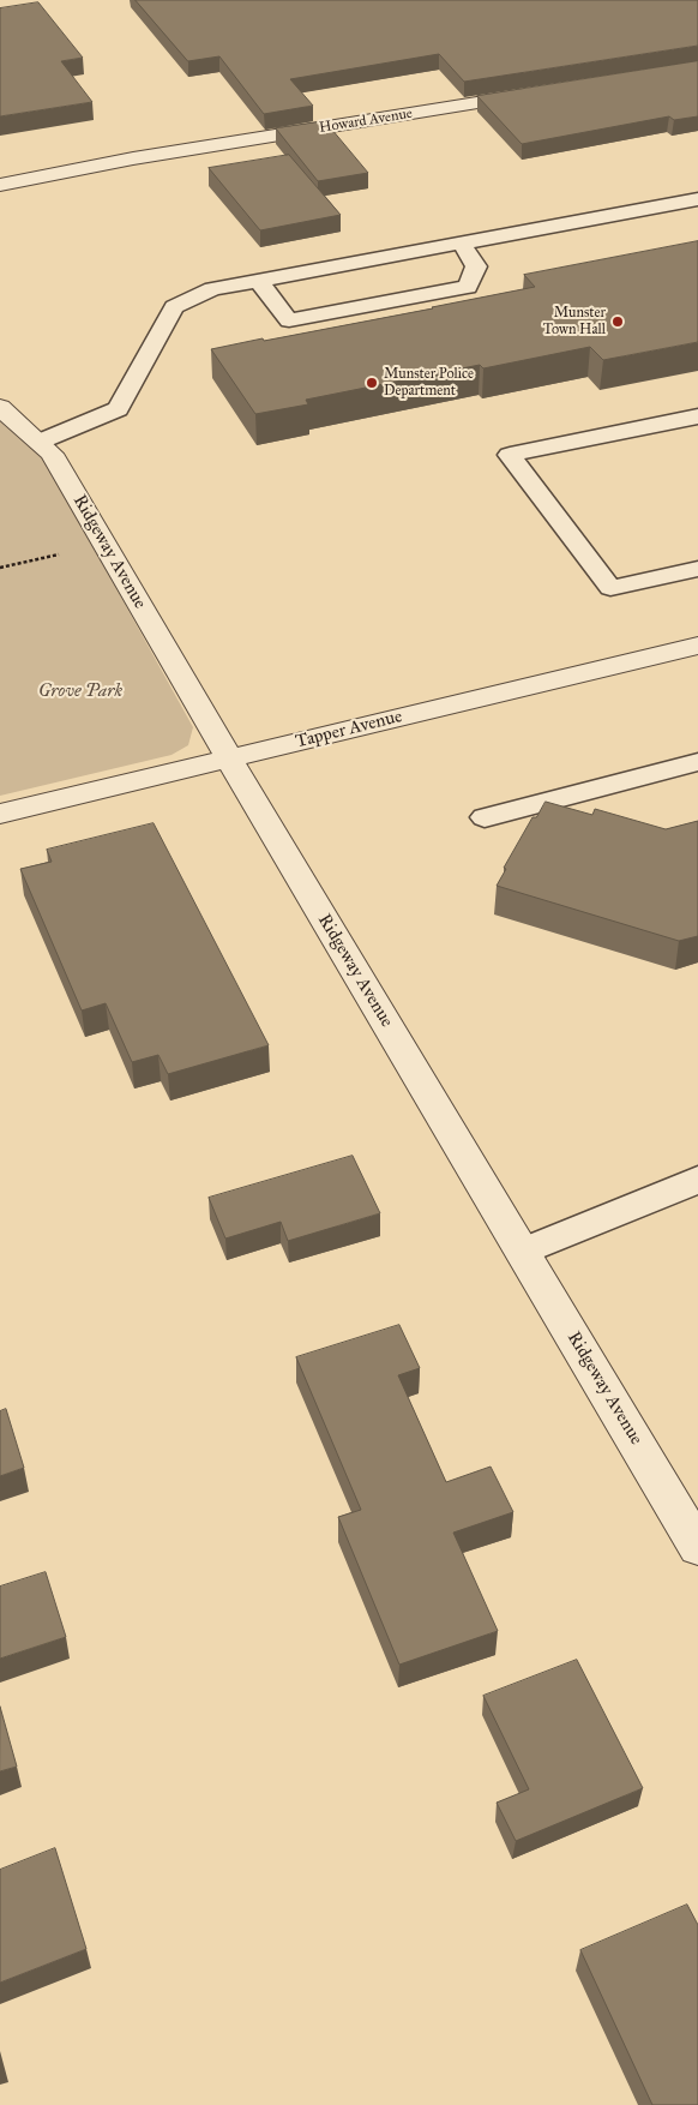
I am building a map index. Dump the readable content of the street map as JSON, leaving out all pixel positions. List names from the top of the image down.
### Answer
{
  "streets": {
    "street": ["Howard Avenue", "Ridgeway Avenue", "Tapper Avenue"]
  },
  "crossings": [
    ["Ridgeway Avenue", "Tapper Avenue"]
  ],
  "parks": ["Grove Park"],
  "places": ["Munster Town Hall", "Munster Police Department"]
}
